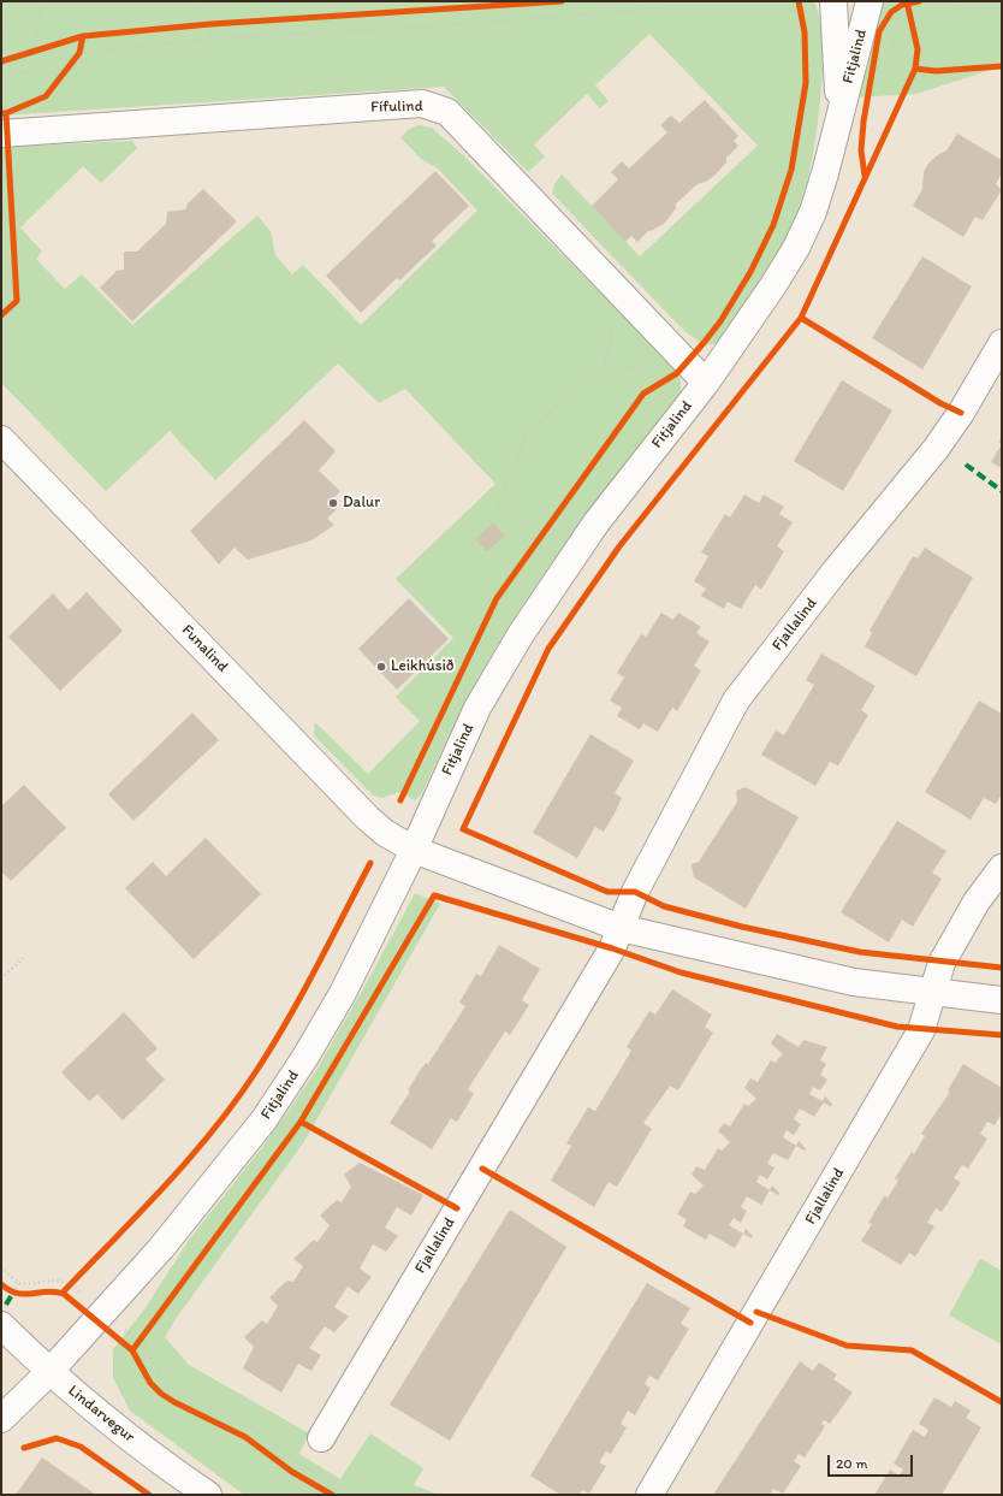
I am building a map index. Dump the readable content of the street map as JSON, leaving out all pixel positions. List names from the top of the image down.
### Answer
{
  "streets": {
    "street": [
      "Fitjalind",
      "Fífulind",
      "Fjallalind",
      "Funalind",
      "Lindarvegur"
    ]
  },
  "crossings": [
    ["Fitjalind", "Fífulind"],
    ["Fitjalind", "Funalind"],
    ["Fitjalind", "Lindarvegur"]
  ],
  "places": ["Dalur", "Leikhúsið"],
  "scale_bar": "20 m"
}
